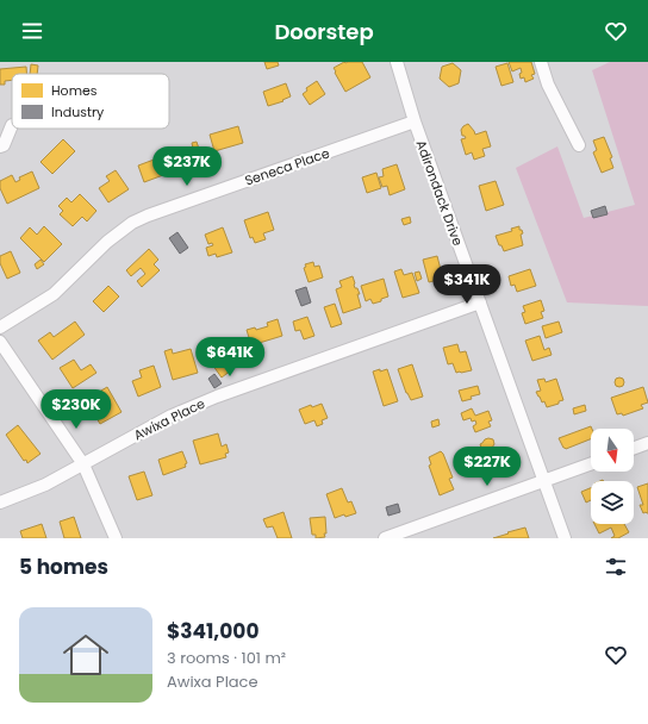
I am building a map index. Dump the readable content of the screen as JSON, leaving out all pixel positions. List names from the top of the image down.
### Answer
{
  "streets": {
    "street": ["Seneca Place", "Adirondack Drive", "Awixa Place"]
  },
  "crossings": [
    ["Seneca Place", "Adirondack Drive"],
    ["Adirondack Drive", "Awixa Place"]
  ],
  "legend": ["Homes", "Industry"],
  "north": "bottom",
  "page": {
    "header": "Doorstep",
    "price": [
      "$237K",
      "$341K",
      "$641K",
      "$230K",
      "$227K"
    ],
    "heading": "5 homes",
    "list": [
      {
        "name": "$341,000",
        "note": "3 rooms · 101 m² · Awixa Place"
      }
    ]
  }
}
